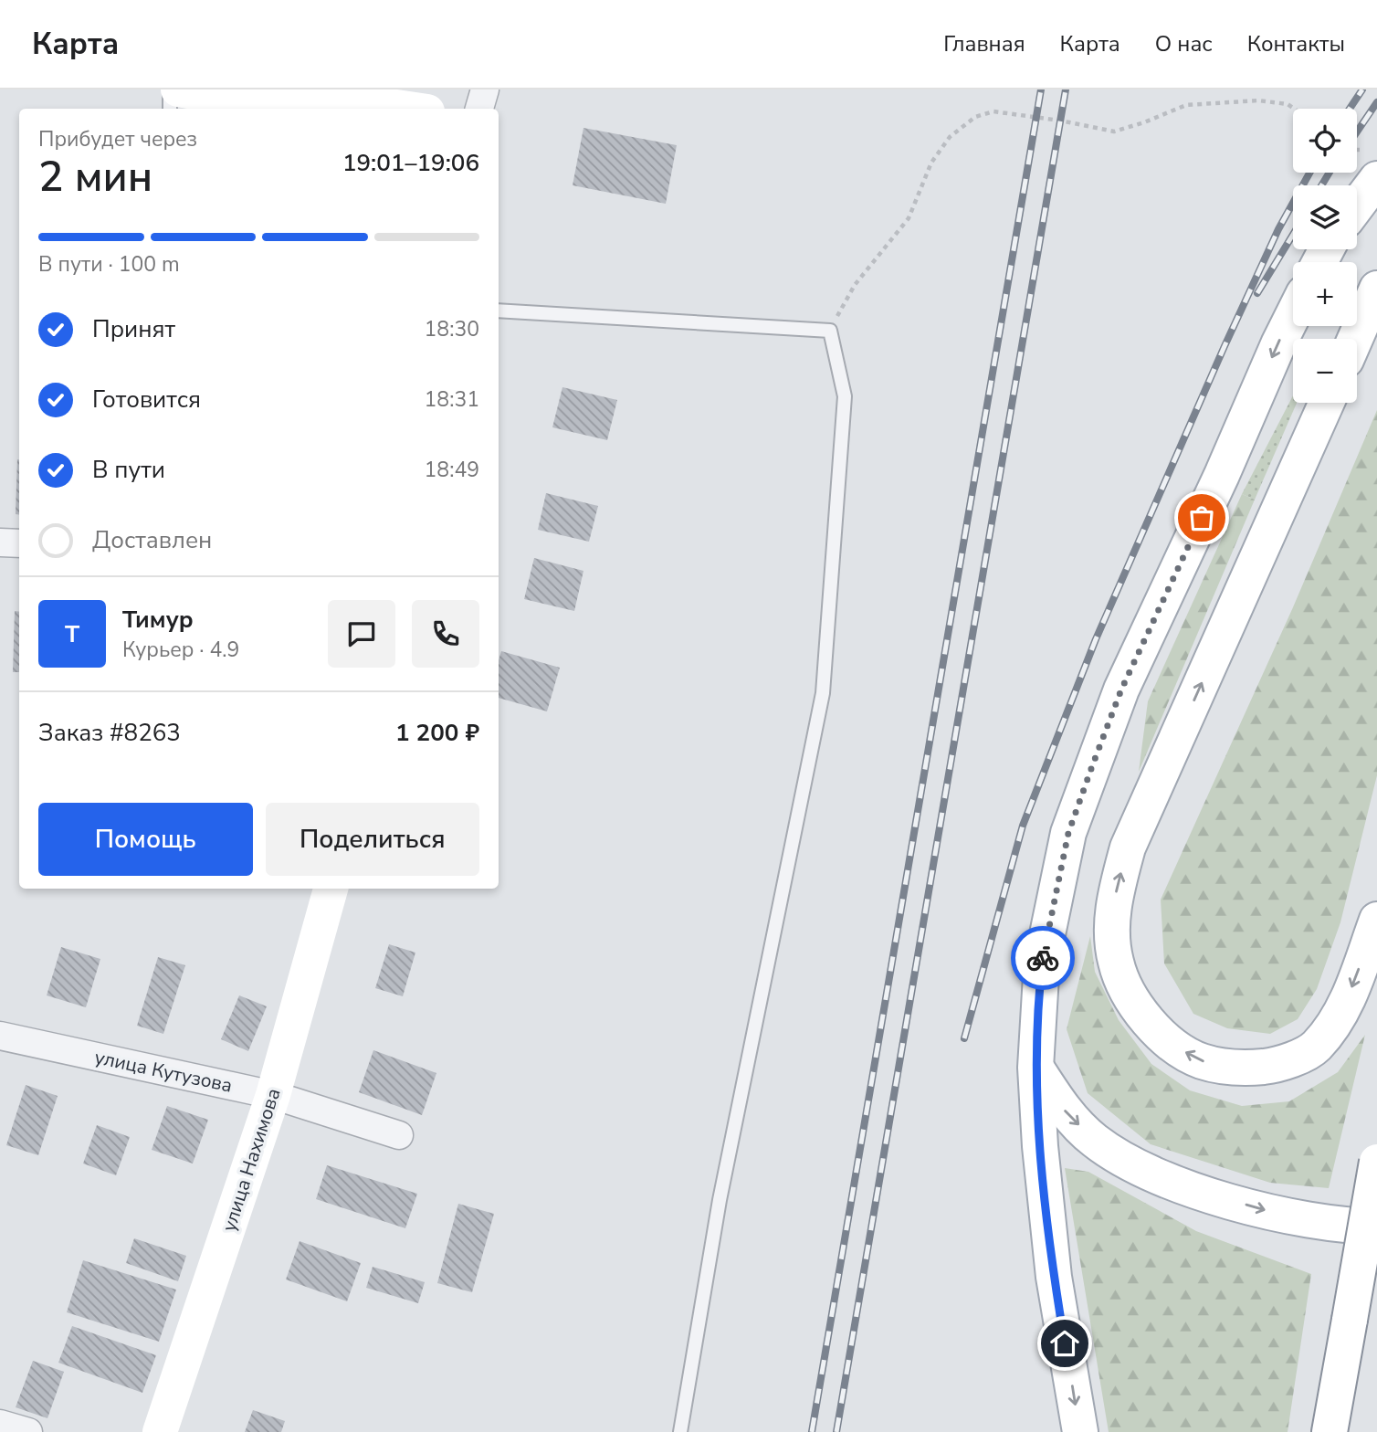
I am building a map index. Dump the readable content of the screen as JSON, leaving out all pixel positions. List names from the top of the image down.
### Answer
{
  "streets": {
    "main road": ["улица Нахимова"],
    "street": ["улица Кутузова"]
  },
  "crossings": [
    ["улица Кутузова", "улица Нахимова"]
  ],
  "page": {
    "header": "Карта",
    "nav": [
      "Главная",
      "Карта",
      "О нас",
      "Контакты"
    ],
    "map_buttons": ["+", "−"],
    "heading": ["2 мин", "Прибудет через", "19:01–19:06"],
    "panel": [
      "Тимур",
      "Курьер · 4.9",
      "Заказ #8263",
      "1 200 ₽"
    ],
    "bar": "В пути · 100 m",
    "list": [
      ["Принят", "18:30"],
      ["Готовится", "18:31"],
      ["В пути", "18:49"],
      "Доставлен"
    ],
    "round": "Т",
    "buttons": ["Помощь", "Поделиться"]
  }
}
